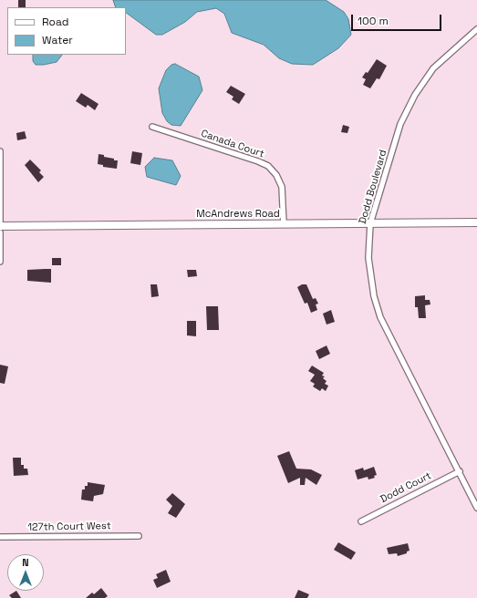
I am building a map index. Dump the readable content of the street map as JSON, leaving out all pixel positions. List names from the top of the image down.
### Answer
{
  "streets": {
    "main road": ["McAndrews Road"],
    "street": [
      "Canada Court",
      "Dodd Boulevard",
      "Dodd Court",
      "127th Court West"
    ]
  },
  "crossings": [
    ["Canada Court", "McAndrews Road"],
    ["Dodd Boulevard", "McAndrews Road"],
    ["Dodd Boulevard", "Dodd Court"]
  ],
  "legend": ["Road", "Water"],
  "scale_bar": "100 m",
  "north": "top"
}
